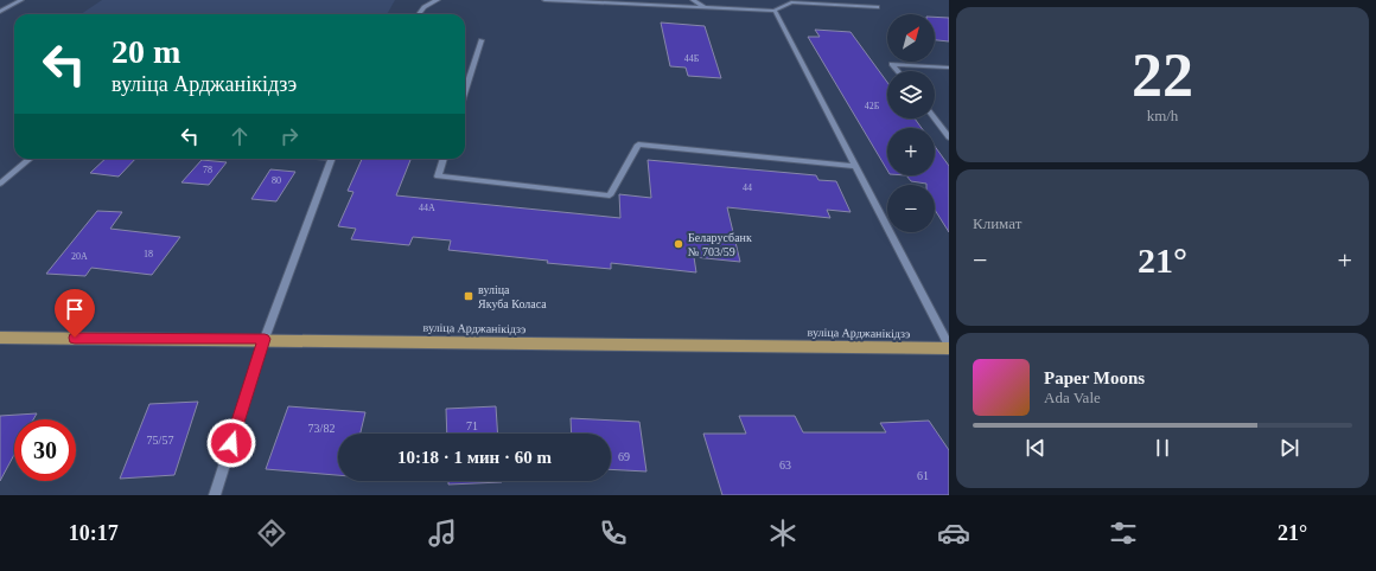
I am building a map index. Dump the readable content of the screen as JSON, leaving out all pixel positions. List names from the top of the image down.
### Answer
{
  "streets": {
    "main road": ["вуліца Арджанікідзэ"]
  },
  "places": {
    "other": ["Беларусбанк № 703/59"],
    "transit": ["вуліца Якуба Коласа"]
  },
  "house_numbers": [
    "44Б",
    "42Б",
    "78",
    "80",
    "44",
    "44А",
    "18",
    "20А",
    "71",
    "73/82",
    "75/57",
    "69",
    "63",
    "61"
  ],
  "north": "top right",
  "page": {
    "tile": [
      ["22", "km/h"],
      "Климат"
    ],
    "map_buttons": ["+", "−"],
    "turn": ["20 m", "вуліца Арджанікідзэ"],
    "heat": ["−", "21°", "+"],
    "song": ["Paper Moons", "Ada Vale"],
    "limit": "30",
    "trip": "10:18 · 1 мин · 60 m",
    "tabs": ["10:17", "21°"]
  }
}
